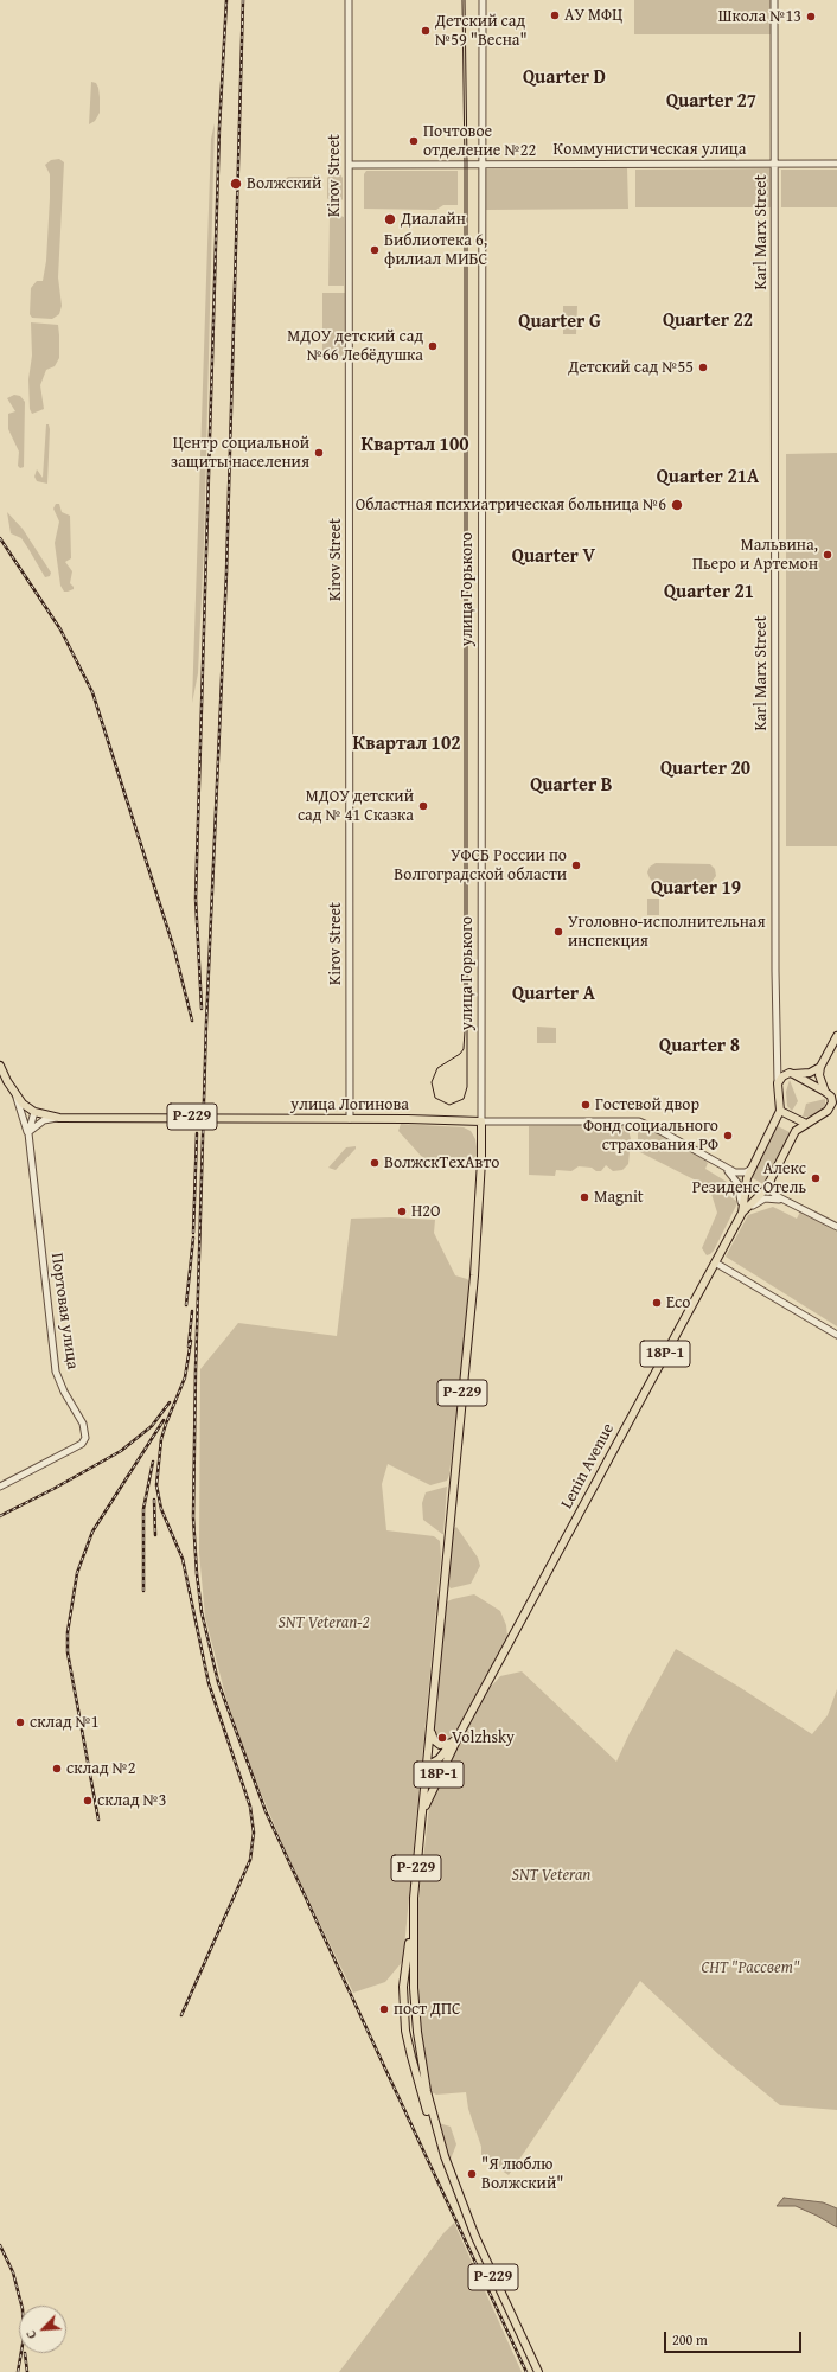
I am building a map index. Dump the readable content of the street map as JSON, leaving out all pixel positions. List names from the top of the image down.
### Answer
{
  "streets": {
    "main road": [
      "улица Логинова",
      "Р-229",
      "18Р-1",
      "Lenin Avenue"
    ],
    "street": [
      "Коммунистическая улица",
      "Kirov Street",
      "Karl Marx Street",
      "улица Горького",
      "Портовая улица"
    ]
  },
  "crossings": [
    ["Коммунистическая улица", "Kirov Street"],
    ["Коммунистическая улица", "Karl Marx Street"],
    ["Коммунистическая улица", "улица Горького"],
    ["Kirov Street", "улица Логинова"],
    ["улица Горького", "улица Логинова"],
    ["улица Горького", "Р-229"],
    ["улица Логинова", "Р-229"],
    ["улица Логинова", "Портовая улица"],
    ["Р-229", "Lenin Avenue"]
  ],
  "districts": [
    "Quarter D",
    "Quarter 27",
    "Quarter 22",
    "Quarter G",
    "Квартал 100",
    "Quarter 21A",
    "Quarter V",
    "Quarter 21",
    "Квартал 102",
    "Quarter 20",
    "Quarter B",
    "Quarter 19",
    "Quarter A",
    "Quarter 8"
  ],
  "parks": ["SNT Veteran-2", "SNT Veteran", "СНТ \"Рассвет\""],
  "places": [
    "АУ МФЦ",
    "Школа №13",
    "Детский сад №59 \"Весна\"",
    "Почтовое отделение №22",
    "Волжский",
    "Диалайн",
    "Библиотека 6, филиал МИБС",
    "МДОУ детский сад №66 Лебёдушка",
    "Детский сад №55",
    "Центр социальной защиты населения",
    "Областная психиатрическая больница №6",
    "Мальвина, Пьеро и Артемон",
    "МДОУ детский сад № 41 Сказка",
    "УФСБ России по Волгоградской области",
    "Уголовно-исполнительная инспекция",
    "Гостевой двор",
    "Фонд социального страхования РФ",
    "ВолжскТехАвто",
    "Алекс Резиденс Отель",
    "Magnit",
    "H2O",
    "Eco",
    "склад №1",
    "Volzhsky",
    "склад №2",
    "склад №3",
    "пост ДПС",
    "\"Я люблю Волжский\""
  ],
  "scale_bar": "200 m",
  "north": "bottom left"
}
